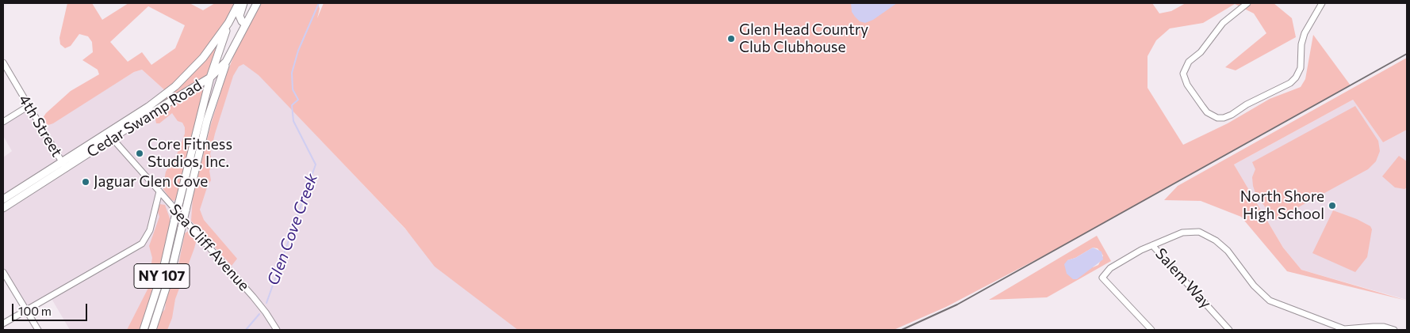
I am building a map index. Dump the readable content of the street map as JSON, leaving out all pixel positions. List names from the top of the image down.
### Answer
{
  "streets": {
    "main road": ["Cedar Swamp Road", "NY 107"],
    "street": ["4th Street", "Sea Cliff Avenue", "Salem Way"]
  },
  "crossings": [
    ["Cedar Swamp Road", "4th Street"],
    ["Cedar Swamp Road", "Sea Cliff Avenue"],
    ["Cedar Swamp Road", "NY 107"]
  ],
  "water": ["Glen Cove Creek"],
  "places": [
    "Glen Head Country Club Clubhouse",
    "Core Fitness Studios, Inc.",
    "Jaguar Glen Cove",
    "North Shore High School"
  ],
  "scale_bar": "100 m"
}
